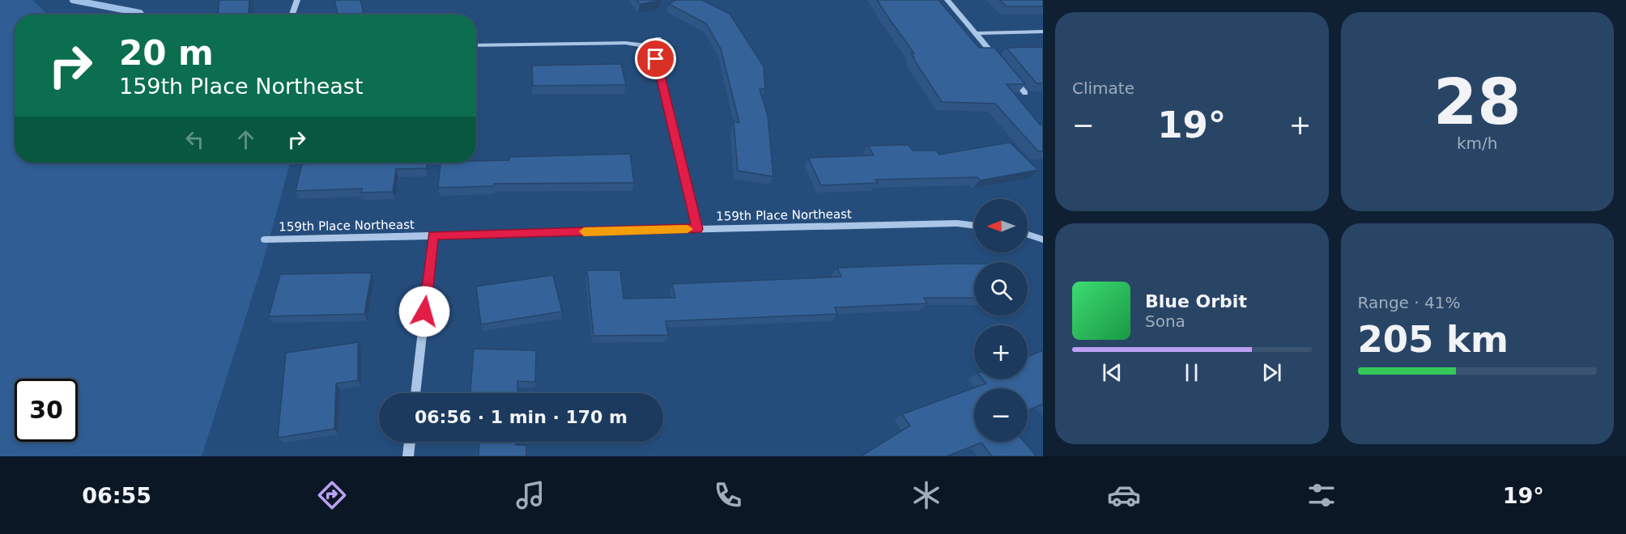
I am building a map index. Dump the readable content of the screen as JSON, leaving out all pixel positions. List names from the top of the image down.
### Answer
{
  "streets": {
    "street": ["159th Place Northeast"]
  },
  "north": "left",
  "page": {
    "tile": [
      "Climate",
      ["28", "km/h"],
      ["Range · 41%", "205 km"]
    ],
    "turn": ["20 m", "159th Place Northeast"],
    "heat": ["−", "19°", "+"],
    "map_buttons": ["+", "−"],
    "song": ["Blue Orbit", "Sona"],
    "limit": "30",
    "trip": "06:56 · 1 min · 170 m",
    "tabs": ["06:55", "19°"]
  }
}
